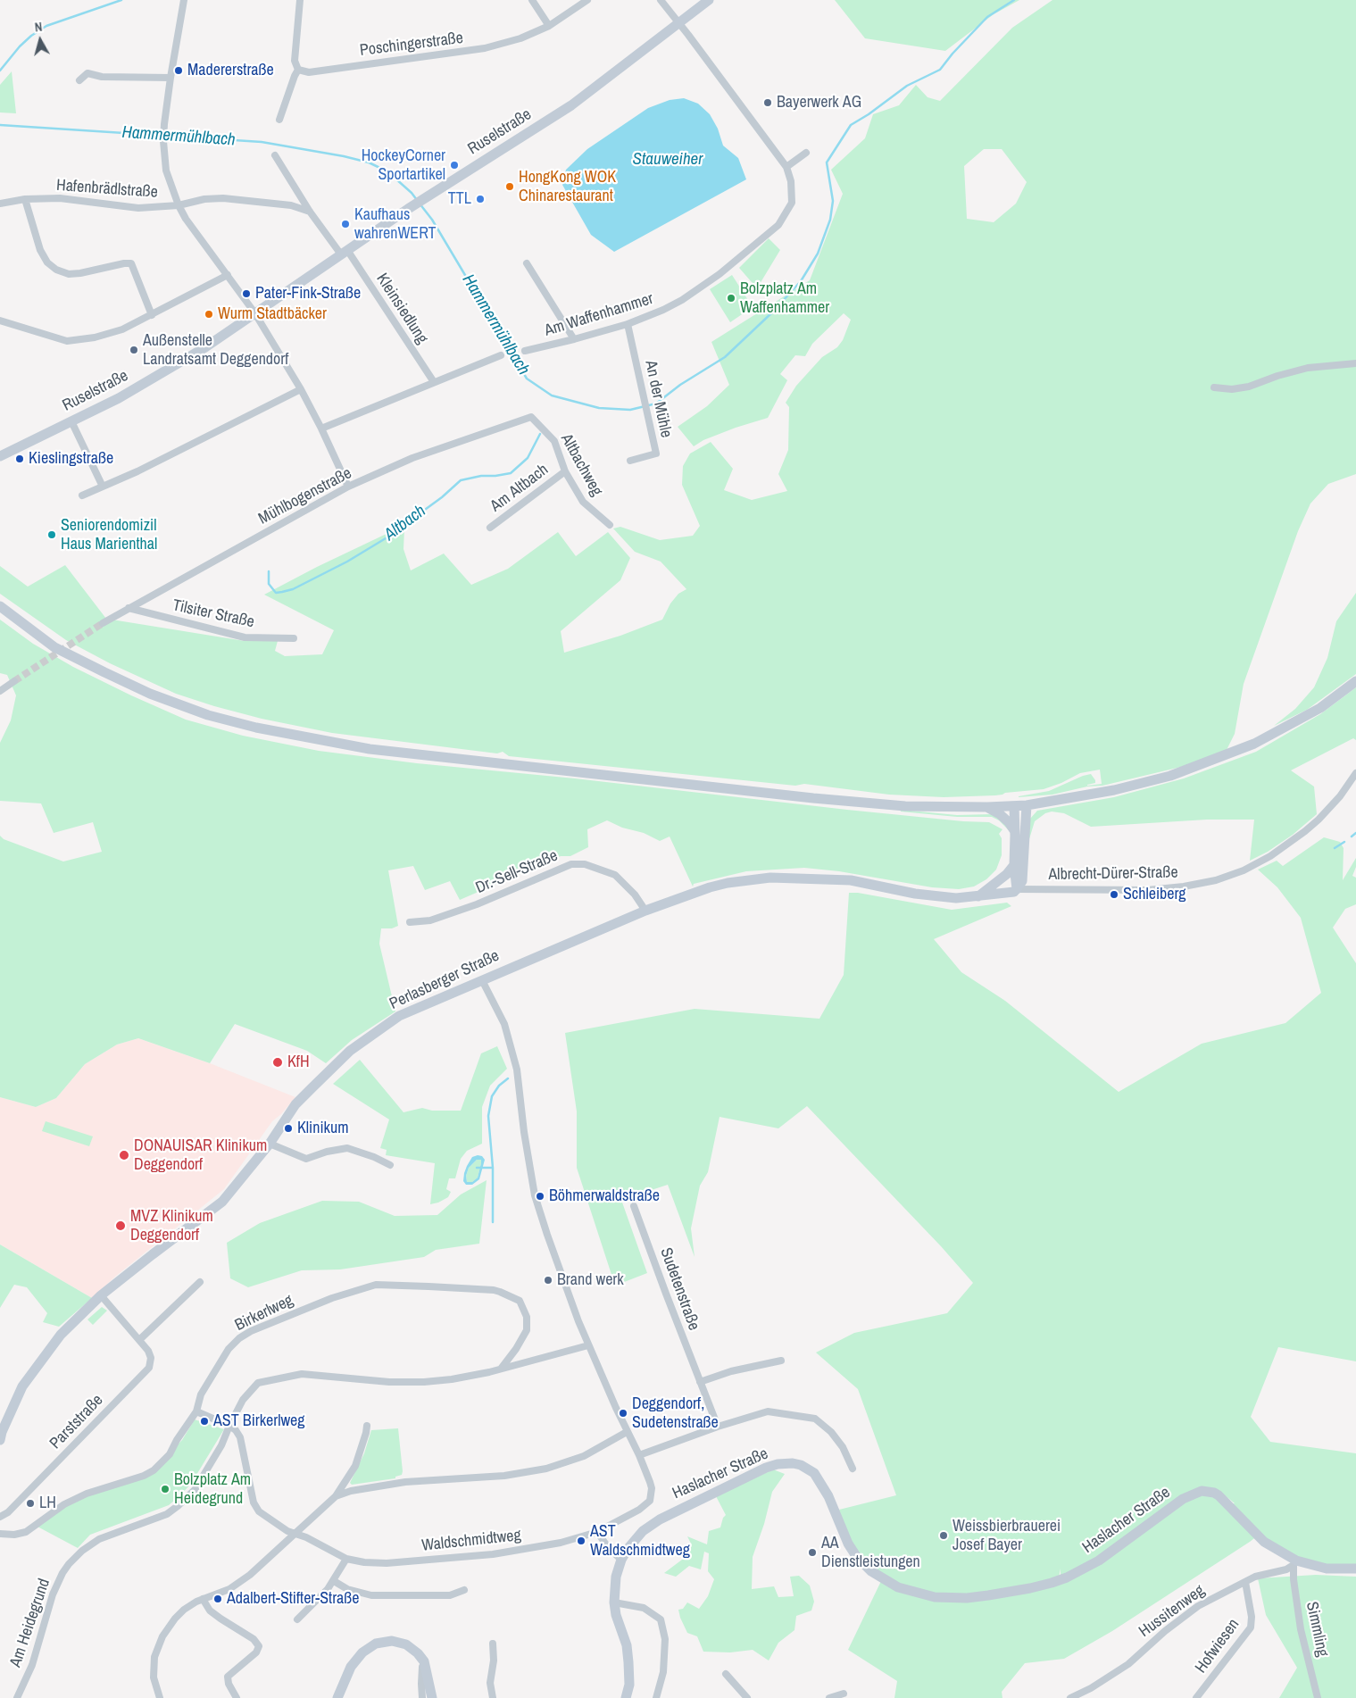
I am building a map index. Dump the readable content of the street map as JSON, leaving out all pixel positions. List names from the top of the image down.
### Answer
{
  "streets": {
    "street": [
      "Poschingerstraße",
      "Ruselstraße",
      "Hafenbrädlstraße",
      "Kleinsiedlung",
      "Am Waffenhammer",
      "An der Mühle",
      "Altbachweg",
      "Am Altbach",
      "Mühlbogenstraße",
      "Tilsiter Straße",
      "Dr.-Sell-Straße",
      "Albrecht-Dürer-Straße",
      "Perlasberger Straße",
      "Sudetenstraße",
      "Birkerlweg",
      "Parststraße",
      "Haslacher Straße",
      "Waldschmidtweg",
      "Hussitenweg",
      "Am Heidegrund",
      "Simmling",
      "Hofwiesen"
    ]
  },
  "crossings": [
    ["Ruselstraße", "Kleinsiedlung"],
    ["Ruselstraße", "Am Waffenhammer"],
    ["Am Waffenhammer", "An der Mühle"],
    ["Altbachweg", "Am Altbach"],
    ["Altbachweg", "Mühlbogenstraße"],
    ["Mühlbogenstraße", "Tilsiter Straße"],
    ["Dr.-Sell-Straße", "Perlasberger Straße"],
    ["Albrecht-Dürer-Straße", "Perlasberger Straße"],
    ["Perlasberger Straße", "Parststraße"],
    ["Haslacher Straße", "Hussitenweg"],
    ["Haslacher Straße", "Simmling"],
    ["Hussitenweg", "Simmling"],
    ["Hussitenweg", "Hofwiesen"]
  ],
  "water": ["Hammermühlbach", "Stauweiher", "Altbach"],
  "places": [
    "Madererstraße",
    "Bayerwerk AG",
    "HockeyCorner Sportartikel",
    "HongKong WOK Chinarestaurant",
    "TTL",
    "Kaufhaus wahrenWERT",
    "Pater-Fink-Straße",
    "Bolzplatz Am Waffenhammer",
    "Wurm Stadtbäcker",
    "Außenstelle Landratsamt Deggendorf",
    "Kieslingstraße",
    "Seniorendomizil Haus Marienthal",
    "Schleiberg",
    "KfH",
    "Klinikum",
    "DONAUISAR Klinikum Deggendorf",
    "Böhmerwaldstraße",
    "MVZ Klinikum Deggendorf",
    "Brand werk",
    "Deggendorf, Sudetenstraße",
    "AST Birkerlweg",
    "Bolzplatz Am Heidegrund",
    "LH",
    "Weissbierbrauerei Josef Bayer",
    "AST Waldschmidtweg",
    "AA Dienstleistungen",
    "Adalbert-Stifter-Straße"
  ],
  "north": "top"
}
